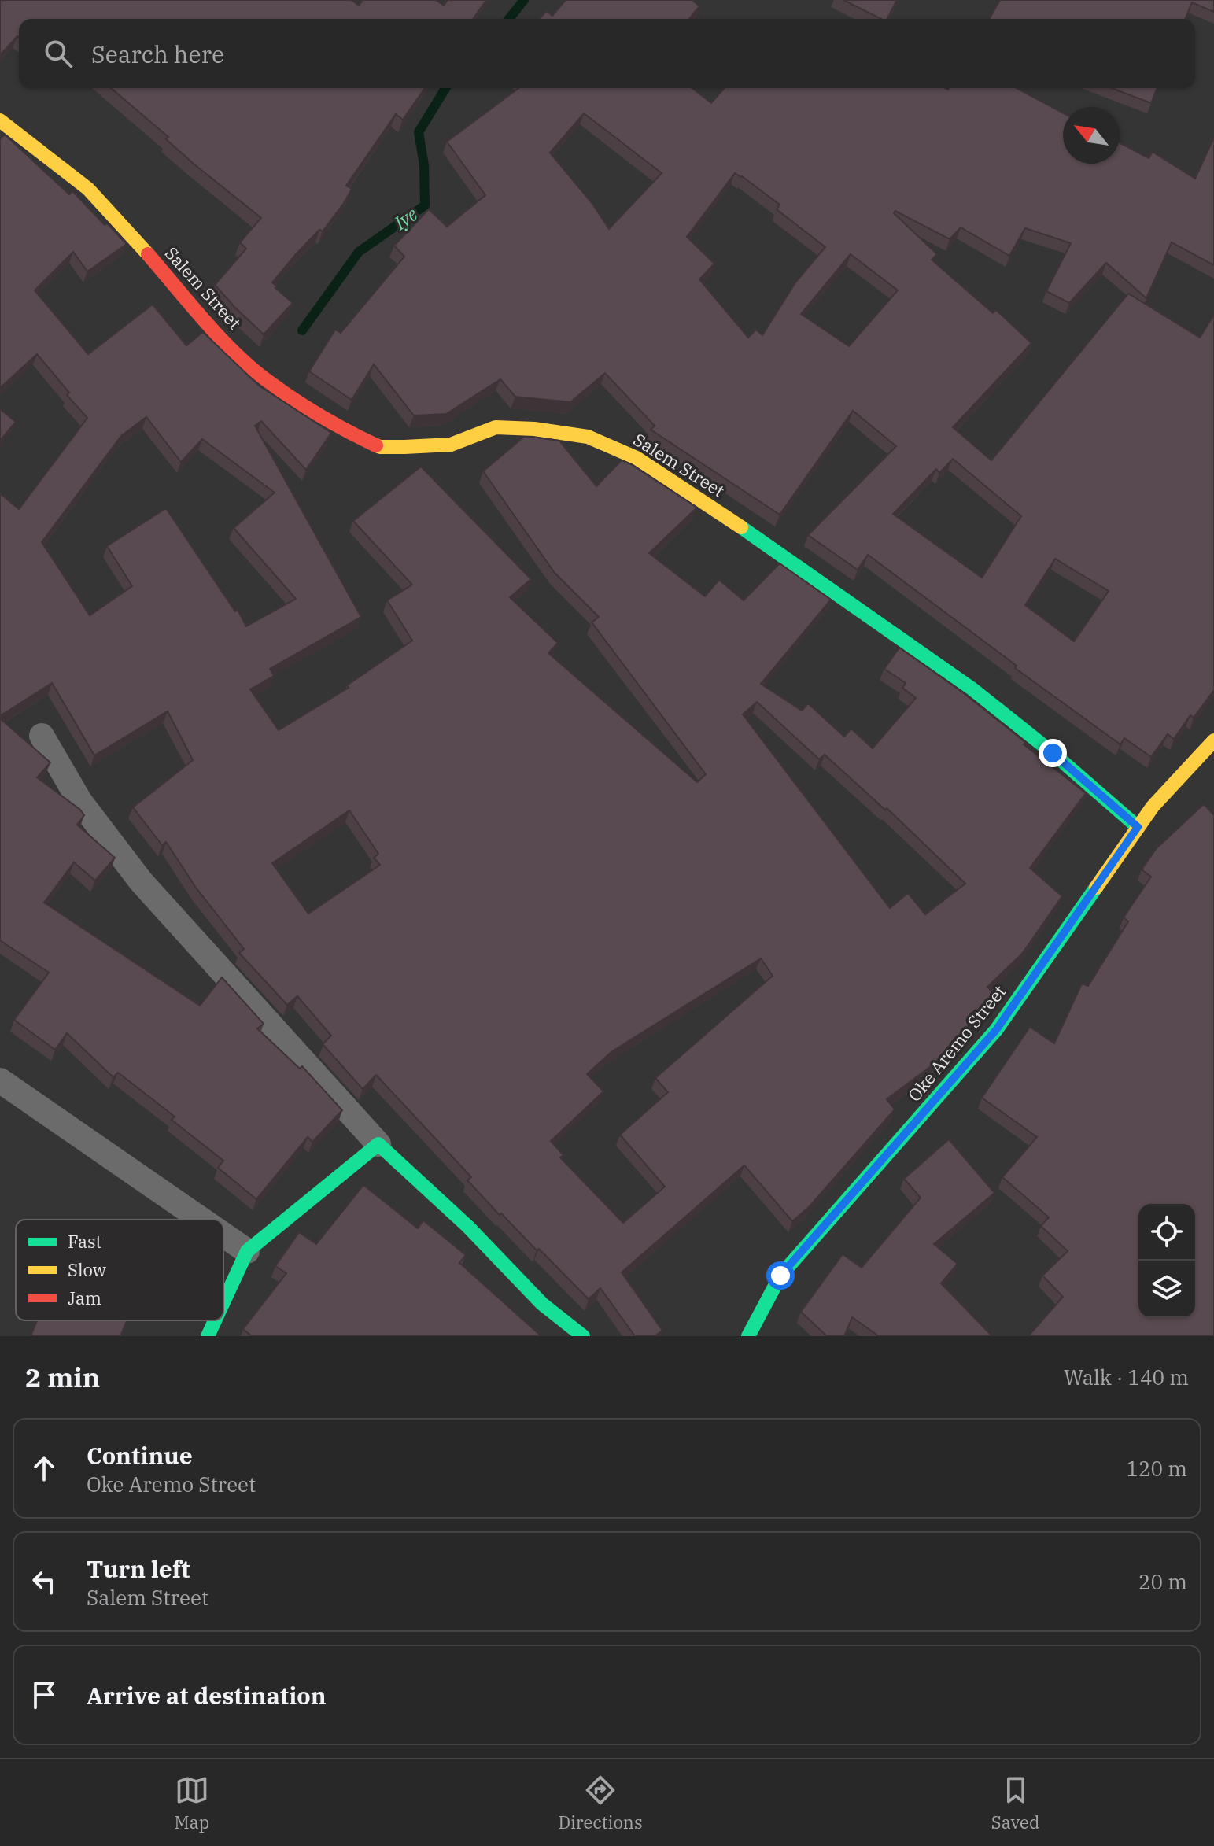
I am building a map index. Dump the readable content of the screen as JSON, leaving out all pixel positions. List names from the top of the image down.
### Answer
{
  "streets": {
    "street": ["Salem Street", "Oke Aremo Street"]
  },
  "crossings": [
    ["Salem Street", "Oke Aremo Street"]
  ],
  "water": ["Iye"],
  "legend": ["Fast", "Slow", "Jam"],
  "north": "top left",
  "page": {
    "search": "Search here",
    "heading": ["2 min", "Walk · 140 m"],
    "list": [
      ["Continue", "Oke Aremo Street", "120 m"],
      ["Turn left", "Salem Street", "20 m"],
      "Arrive at destination"
    ],
    "nav": ["Map", "Directions", "Saved"]
  }
}
